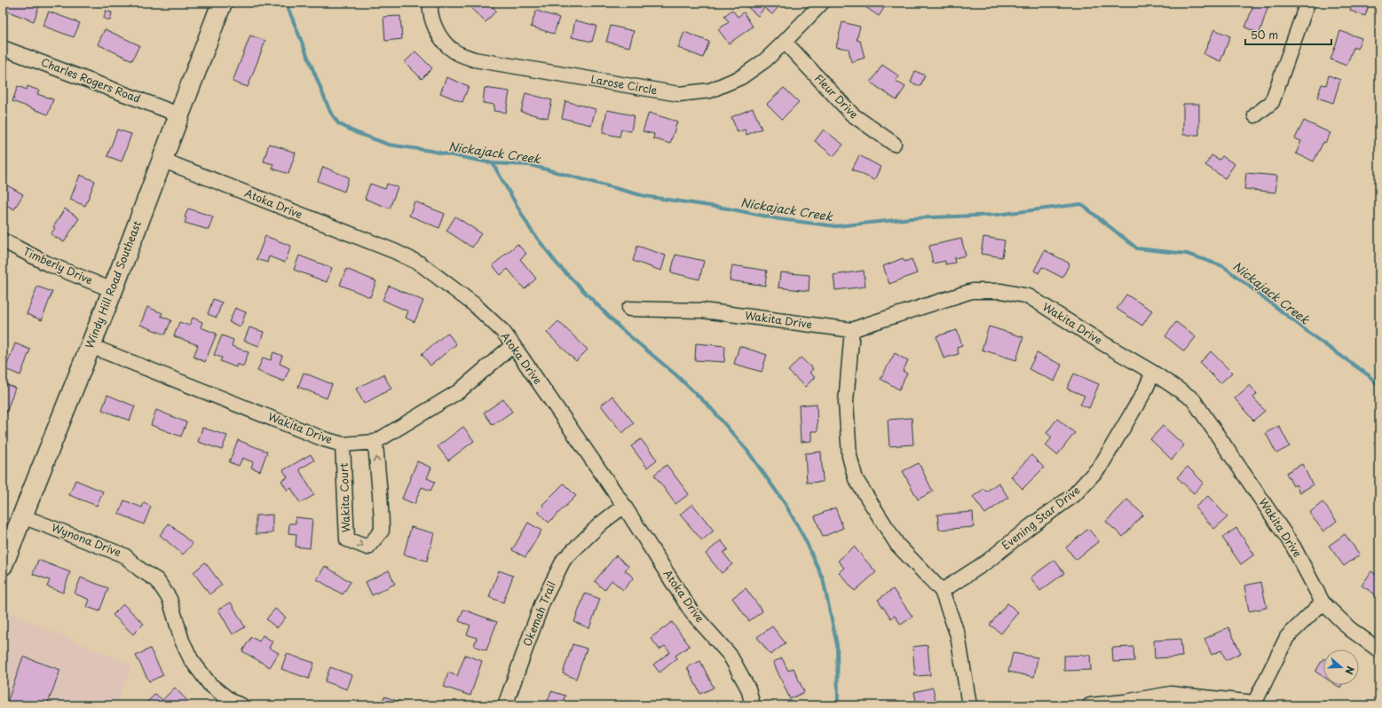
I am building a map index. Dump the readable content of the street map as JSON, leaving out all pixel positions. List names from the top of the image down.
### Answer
{
  "streets": {
    "main road": ["Windy Hill Road Southeast"],
    "street": [
      "Charles Rogers Road",
      "Larose Circle",
      "Fleur Drive",
      "Atoka Drive",
      "Timberly Drive",
      "Wakita Drive",
      "Wakita Court",
      "Evening Star Drive",
      "Wynona Drive",
      "Okemah Trail"
    ]
  },
  "crossings": [
    ["Charles Rogers Road", "Windy Hill Road Southeast"],
    ["Larose Circle", "Fleur Drive"],
    ["Atoka Drive", "Windy Hill Road Southeast"],
    ["Atoka Drive", "Wakita Drive"],
    ["Atoka Drive", "Okemah Trail"],
    ["Timberly Drive", "Windy Hill Road Southeast"],
    ["Windy Hill Road Southeast", "Wakita Drive"],
    ["Windy Hill Road Southeast", "Wynona Drive"],
    ["Wakita Drive", "Wakita Court"],
    ["Wakita Drive", "Evening Star Drive"]
  ],
  "water": ["Nickajack Creek"],
  "scale_bar": "50 m",
  "north": "right"
}
